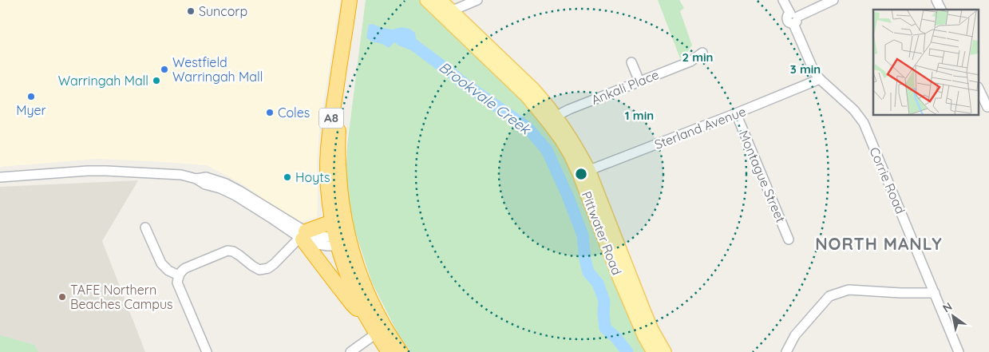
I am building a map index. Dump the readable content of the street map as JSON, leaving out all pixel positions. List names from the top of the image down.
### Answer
{
  "streets": {
    "highway": ["A8"],
    "main road": ["Pittwater Road"],
    "street": [
      "Ankali Place",
      "Sterland Avenue",
      "Montague Street",
      "Corrie Road"
    ]
  },
  "crossings": [
    ["Ankali Place", "Pittwater Road"],
    ["Sterland Avenue", "Montague Street"],
    ["Sterland Avenue", "Corrie Road"],
    ["Sterland Avenue", "Pittwater Road"]
  ],
  "districts": ["NORTH MANLY"],
  "water": ["Brookvale Creek"],
  "places": [
    "Suncorp",
    "Westfield Warringah Mall",
    "Warringah Mall",
    "Myer",
    "Coles",
    "Hoyts",
    "TAFE Northern Beaches Campus"
  ],
  "north": "top left",
  "rings": ["2 min", "3 min", "1 min"]
}
